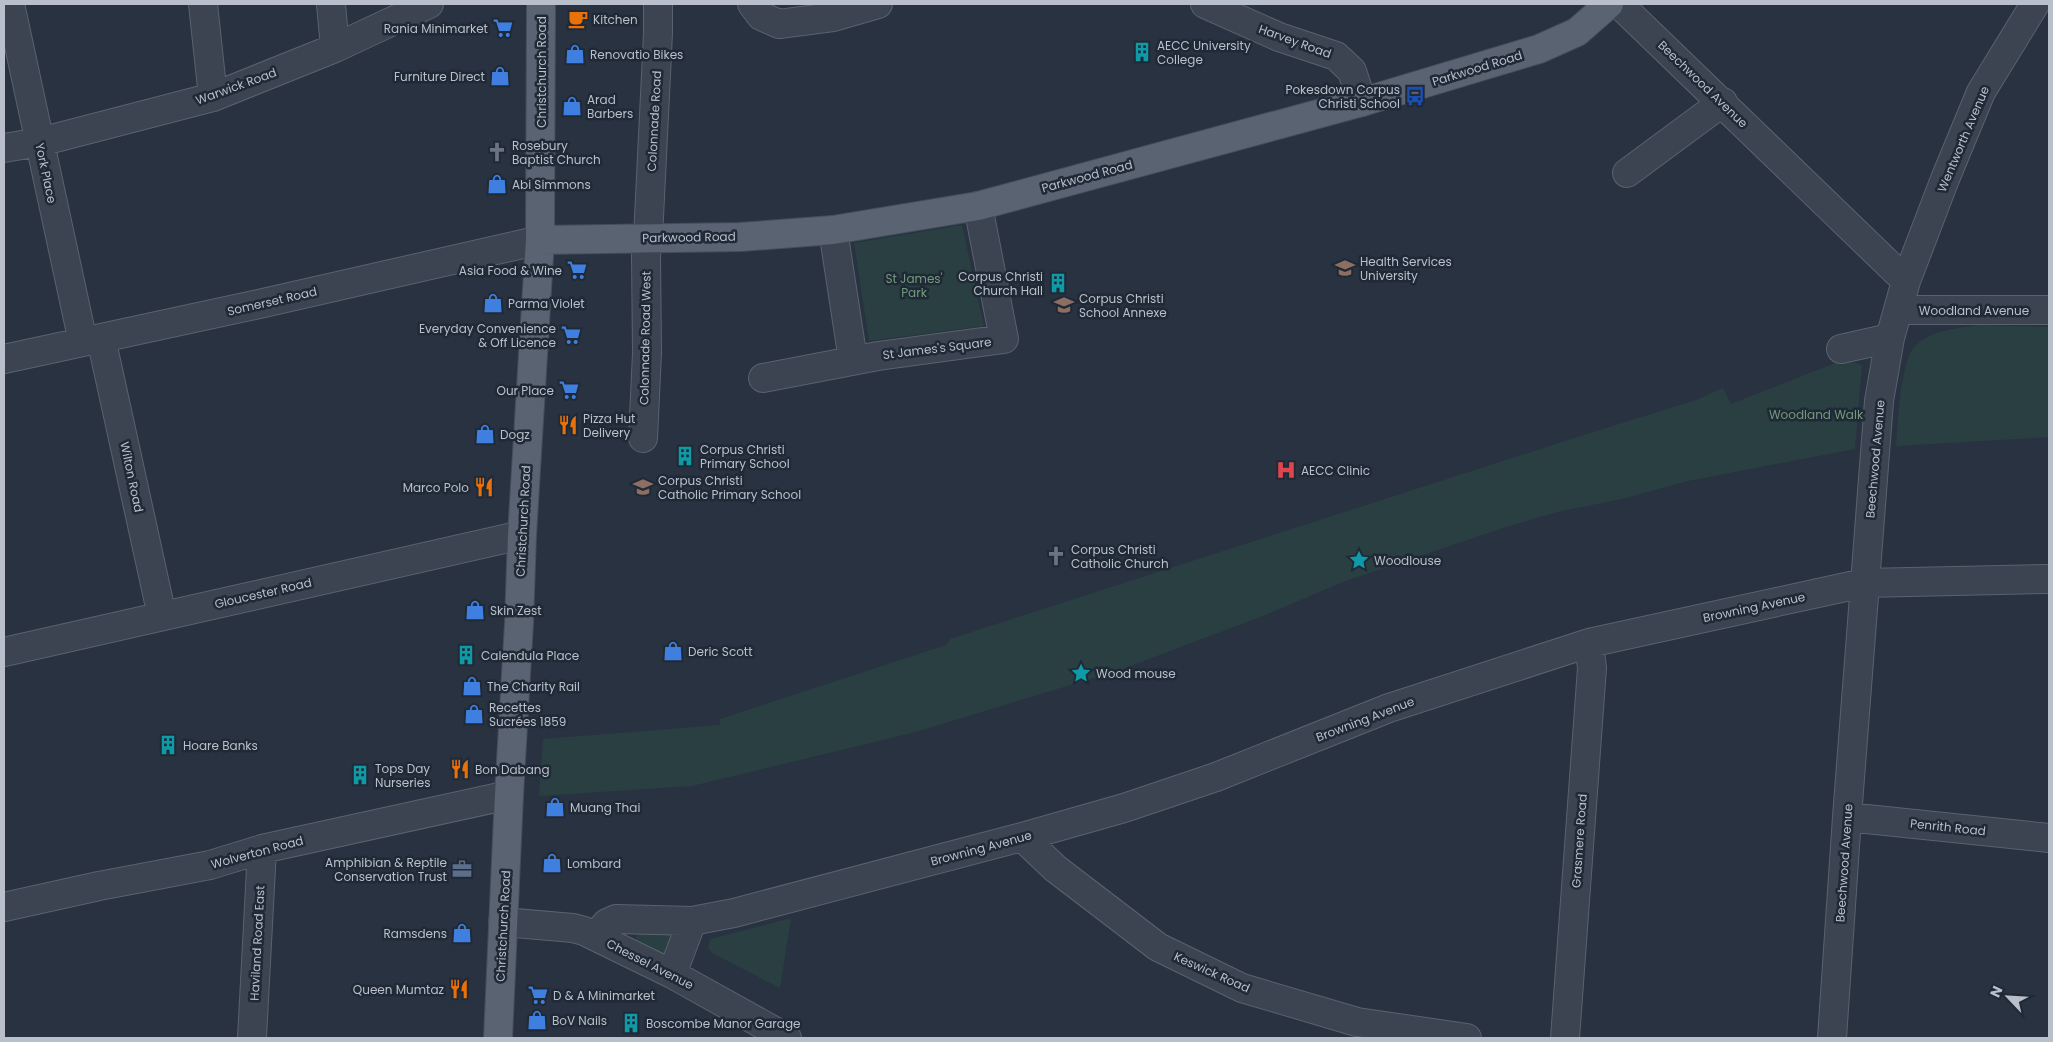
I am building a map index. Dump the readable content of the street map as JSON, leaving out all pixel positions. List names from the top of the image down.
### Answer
{
  "streets": {
    "main road": ["Parkwood Road", "Christchurch Road"],
    "street": [
      "Harvey Road",
      "Beechwood Avenue",
      "Warwick Road",
      "Colonnade Road",
      "Wentworth Avenue",
      "York Place",
      "Somerset Road",
      "Woodland Avenue",
      "Colonnade Road West",
      "St James's Square",
      "Wilton Road",
      "Gloucester Road",
      "Browning Avenue",
      "Penrith Road",
      "Grasmere Road",
      "Wolverton Road",
      "Haviland Road East",
      "Chessel Avenue",
      "Keswick Road"
    ]
  },
  "crossings": [
    ["Harvey Road", "Parkwood Road"],
    ["Parkwood Road", "Christchurch Road"],
    ["Parkwood Road", "Colonnade Road"],
    ["Parkwood Road", "Somerset Road"],
    ["Parkwood Road", "Colonnade Road West"],
    ["Parkwood Road", "St James's Square"],
    ["Christchurch Road", "Somerset Road"],
    ["Christchurch Road", "Gloucester Road"],
    ["Christchurch Road", "Wolverton Road"],
    ["Christchurch Road", "Chessel Avenue"],
    ["Beechwood Avenue", "Wentworth Avenue"],
    ["Beechwood Avenue", "Woodland Avenue"],
    ["Beechwood Avenue", "Browning Avenue"],
    ["Beechwood Avenue", "Penrith Road"],
    ["Warwick Road", "York Place"],
    ["Colonnade Road", "Colonnade Road West"],
    ["York Place", "Somerset Road"],
    ["York Place", "Wilton Road"],
    ["Somerset Road", "Wilton Road"],
    ["Wilton Road", "Gloucester Road"],
    ["Browning Avenue", "Grasmere Road"],
    ["Browning Avenue", "Chessel Avenue"],
    ["Browning Avenue", "Keswick Road"],
    ["Wolverton Road", "Haviland Road East"]
  ],
  "parks": ["St James' Park", "Woodland Walk"],
  "places": {
    "cafe": ["Kitchen"],
    "supermarket": [
      "Rania Minimarket",
      "Asia Food & Wine",
      "Everyday Convenience & Off Licence",
      "Our Place",
      "D & A Minimarket"
    ],
    "building": [
      "AECC University College",
      "Corpus Christi Church Hall",
      "Corpus Christi Primary School",
      "Calendula Place",
      "Hoare Banks",
      "Tops Day Nurseries",
      "Boscombe Manor Garage"
    ],
    "shop": [
      "Renovatio Bikes",
      "Furniture Direct",
      "Arad Barbers",
      "Abi Simmons",
      "Parma Violet",
      "Dogz",
      "Skin Zest",
      "Deric Scott",
      "The Charity Rail",
      "Recettes Sucrées 1859",
      "Muang Thai",
      "Lombard",
      "Ramsdens",
      "BoV Nails"
    ],
    "bus stop": ["Pokesdown Corpus Christi School"],
    "church": ["Rosebury Baptist Church", "Corpus Christi Catholic Church"],
    "school or university": ["Health Services University", "Corpus Christi School Annexe", "Corpus Christi Catholic Primary School"],
    "restaurant": [
      "Pizza Hut Delivery",
      "Marco Polo",
      "Bon Dabang",
      "Queen Mumtaz"
    ],
    "hospital": ["AECC Clinic"],
    "place": ["Woodlouse", "Wood mouse"],
    "office": ["Amphibian & Reptile Conservation Trust"]
  },
  "north": "top left"
}
